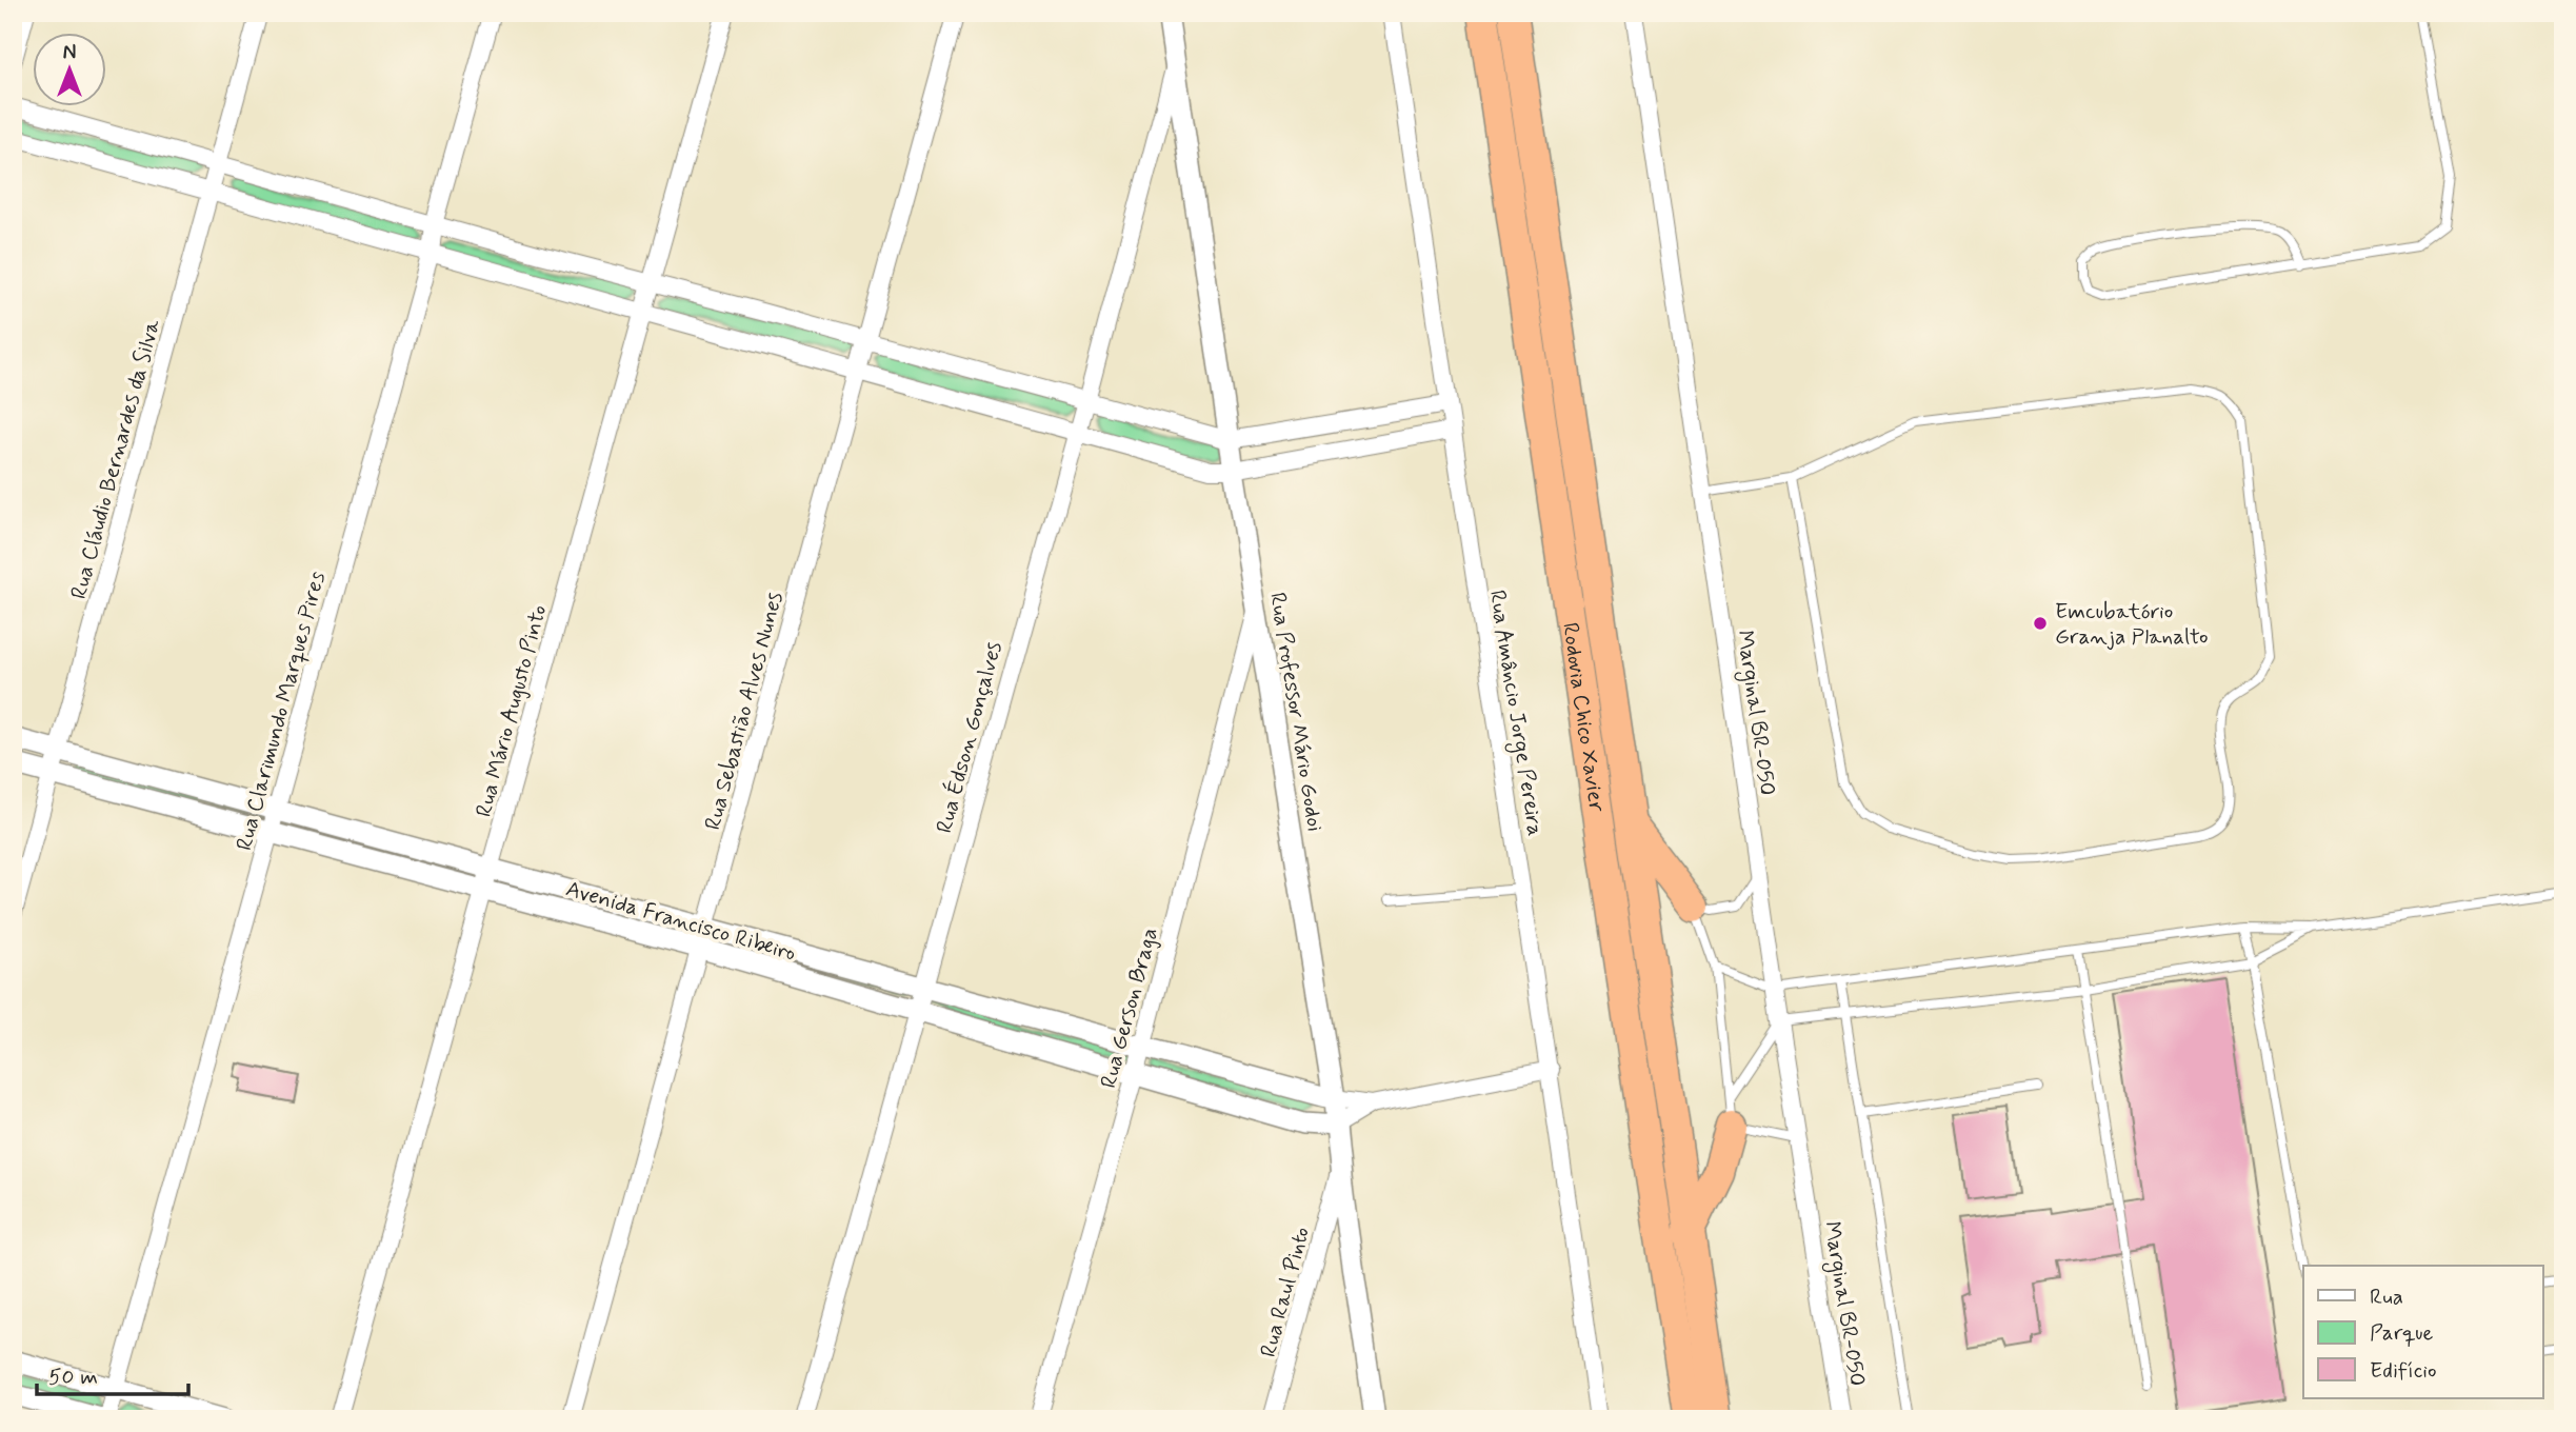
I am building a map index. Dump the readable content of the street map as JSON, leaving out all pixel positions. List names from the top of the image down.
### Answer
{
  "streets": {
    "highway": ["Rodovia Chico Xavier"],
    "street": [
      "Rua Cláudio Bernardes da Silva",
      "Rua Clarimundo Marques Pires",
      "Rua Mário Augusto Pinto",
      "Rua Sebastião Alves Nunes",
      "Rua Professor Mário Godoi",
      "Rua Amâncio Jorge Pereira",
      "Marginal BR-050",
      "Rua Édson Gonçalves",
      "Avenida Francisco Ribeiro",
      "Rua Gerson Braga",
      "Rua Raul Pinto"
    ]
  },
  "crossings": [
    ["Rua Cláudio Bernardes da Silva", "Avenida Francisco Ribeiro"],
    ["Rua Clarimundo Marques Pires", "Avenida Francisco Ribeiro"],
    ["Rua Mário Augusto Pinto", "Avenida Francisco Ribeiro"],
    ["Rua Sebastião Alves Nunes", "Avenida Francisco Ribeiro"],
    ["Rua Professor Mário Godoi", "Rua Édson Gonçalves"],
    ["Rua Professor Mário Godoi", "Avenida Francisco Ribeiro"],
    ["Rua Professor Mário Godoi", "Rua Gerson Braga"],
    ["Rua Professor Mário Godoi", "Rua Raul Pinto"],
    ["Rua Édson Gonçalves", "Avenida Francisco Ribeiro"],
    ["Avenida Francisco Ribeiro", "Rua Gerson Braga"]
  ],
  "places": ["Emcubatório Granja Planalto"],
  "legend": ["Rua", "Parque", "Edifício"],
  "scale_bar": "50 m",
  "north": "top"
}
